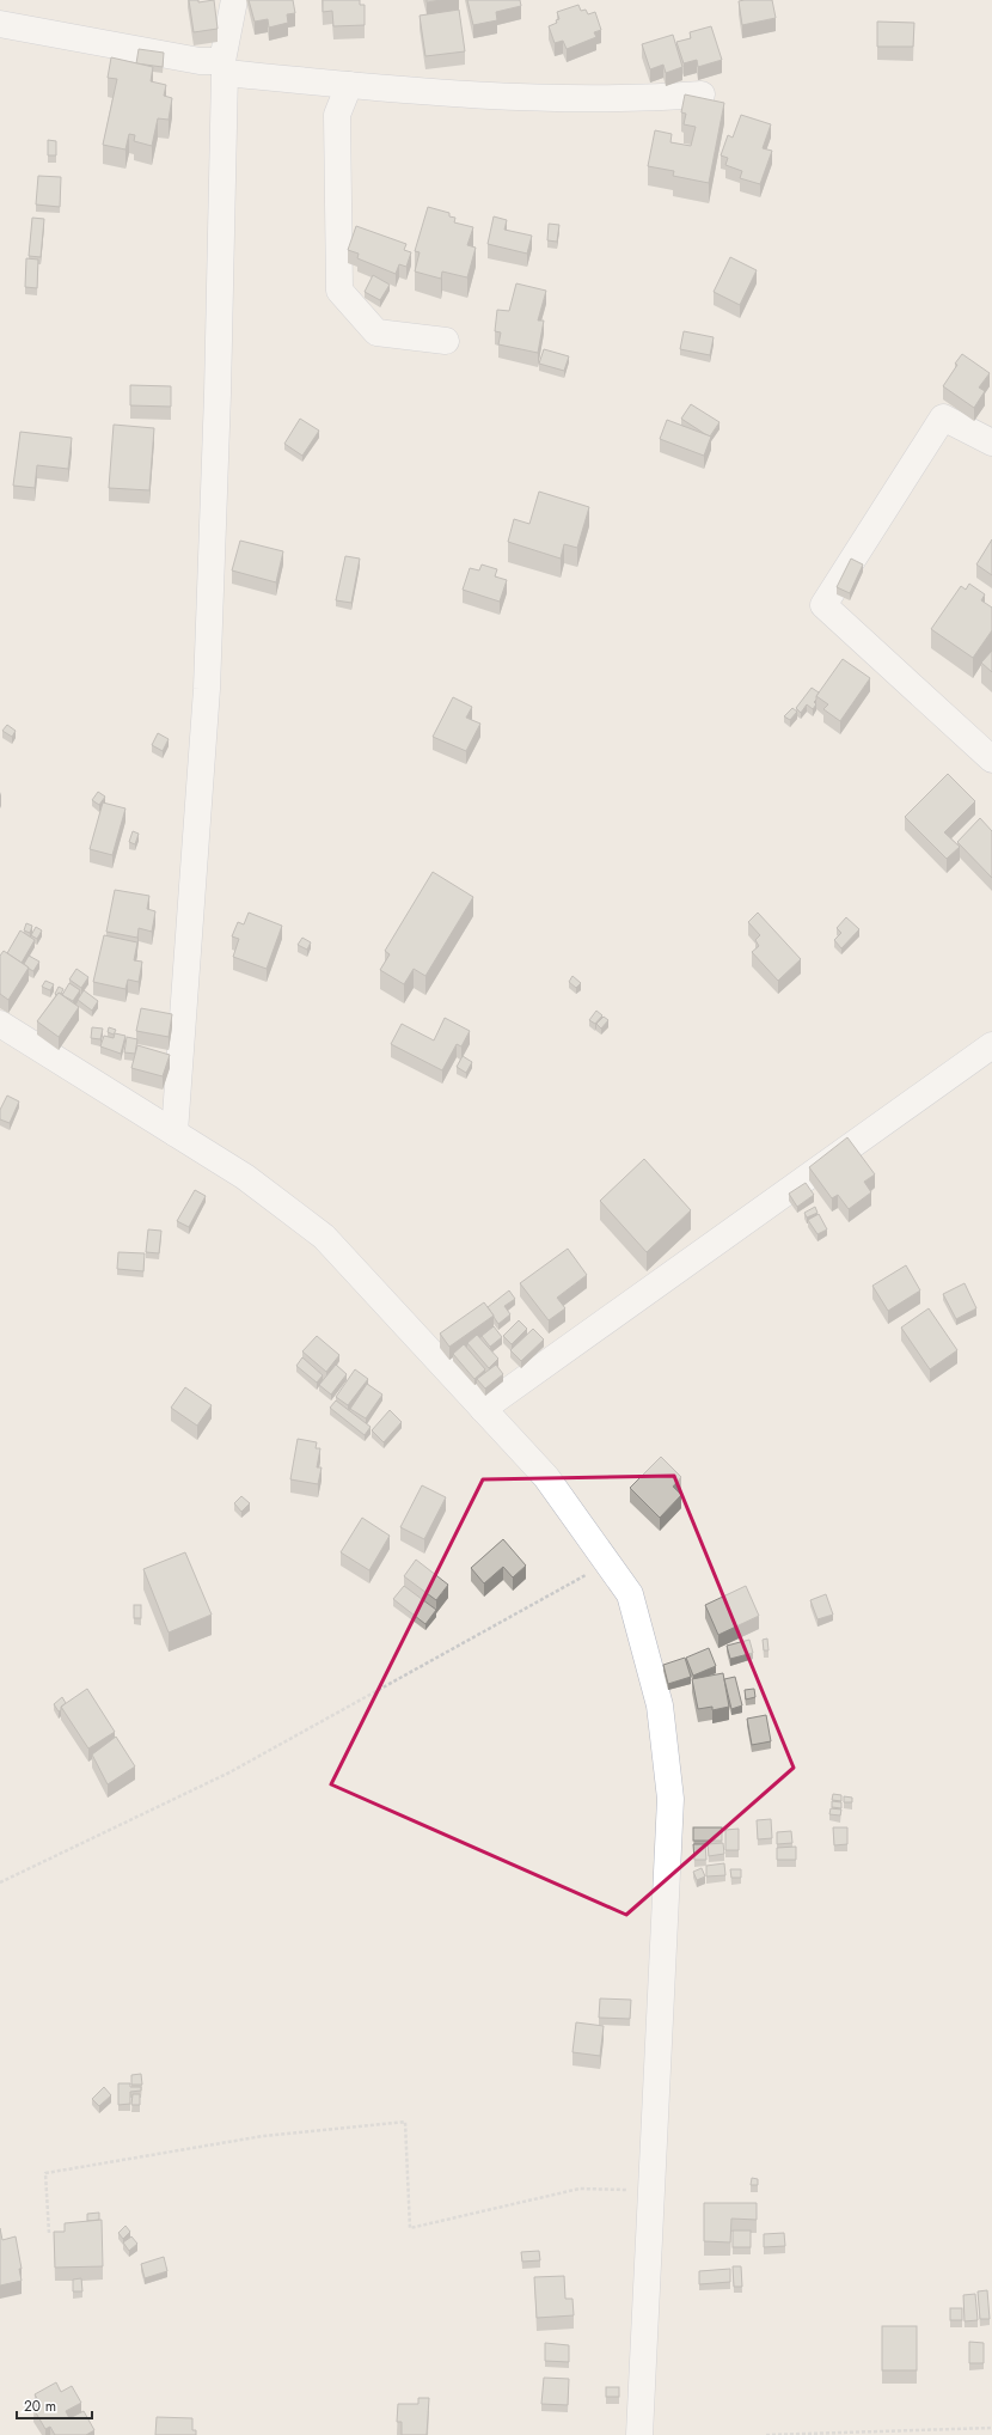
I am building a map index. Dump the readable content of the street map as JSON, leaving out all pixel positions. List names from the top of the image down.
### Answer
{
  "scale_bar": "20 m"
}
